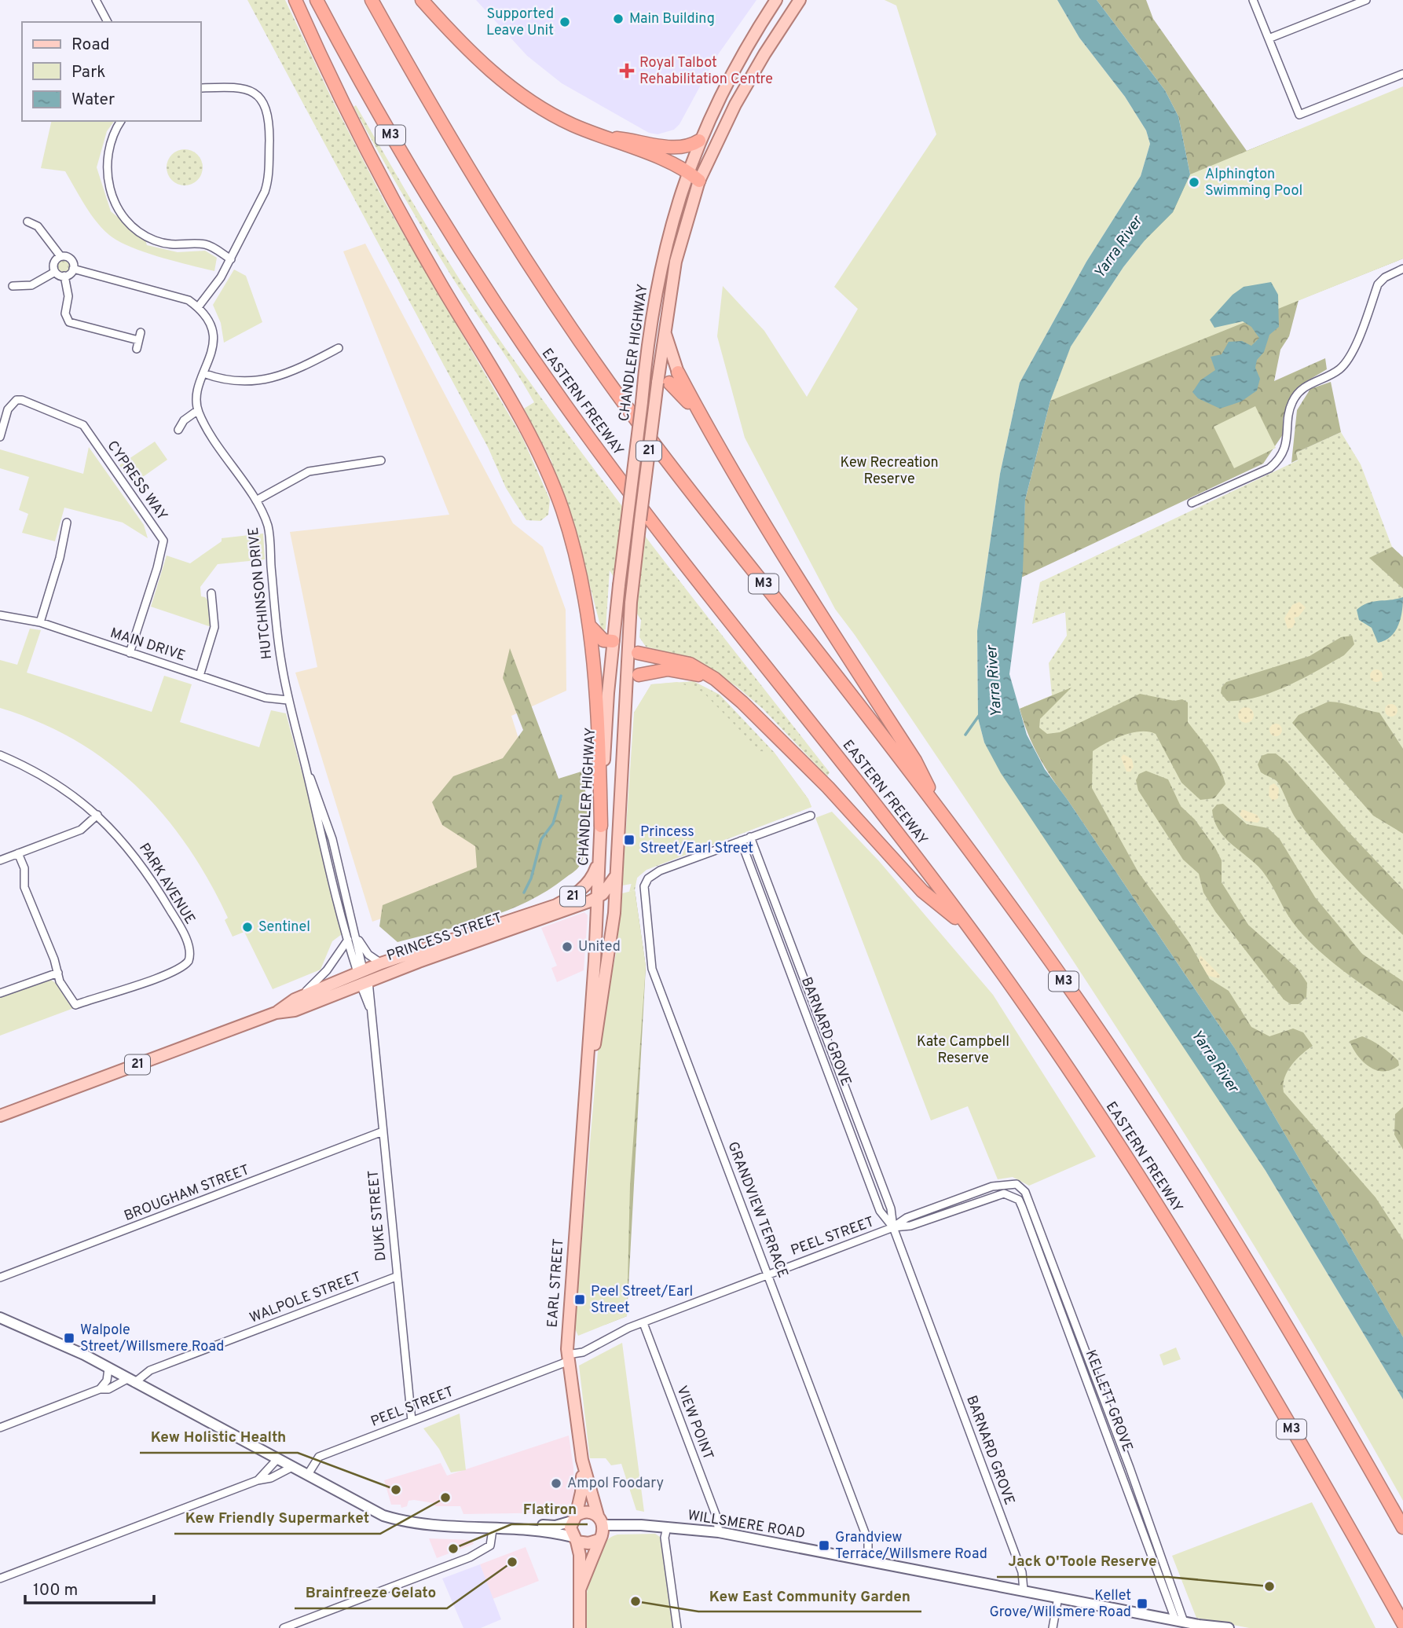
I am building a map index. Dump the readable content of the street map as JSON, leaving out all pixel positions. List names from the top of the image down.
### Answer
{
  "streets": {
    "highway": ["M3", "EASTERN FREEWAY"],
    "main road": [
      "CHANDLER HIGHWAY",
      "21",
      "PRINCESS STREET",
      "EARL STREET",
      "WILLSMERE ROAD"
    ],
    "street": [
      "CYPRESS WAY",
      "HUTCHINSON DRIVE",
      "MAIN DRIVE",
      "PARK AVENUE",
      "BARNARD GROVE",
      "BROUGHAM STREET",
      "GRANDVIEW TERRACE",
      "DUKE STREET",
      "PEEL STREET",
      "WALPOLE STREET",
      "KELLETT GROVE",
      "VIEW POINT"
    ]
  },
  "crossings": [
    ["CHANDLER HIGHWAY", "PRINCESS STREET"],
    ["CHANDLER HIGHWAY", "EARL STREET"],
    ["CYPRESS WAY", "MAIN DRIVE"],
    ["HUTCHINSON DRIVE", "MAIN DRIVE"],
    ["HUTCHINSON DRIVE", "PRINCESS STREET"],
    ["PRINCESS STREET", "DUKE STREET"],
    ["PRINCESS STREET", "EARL STREET"],
    ["BARNARD GROVE", "GRANDVIEW TERRACE"],
    ["BARNARD GROVE", "PEEL STREET"],
    ["BARNARD GROVE", "WILLSMERE ROAD"],
    ["BROUGHAM STREET", "DUKE STREET"],
    ["GRANDVIEW TERRACE", "PEEL STREET"],
    ["GRANDVIEW TERRACE", "WILLSMERE ROAD"],
    ["DUKE STREET", "PEEL STREET"],
    ["DUKE STREET", "WALPOLE STREET"],
    ["PEEL STREET", "EARL STREET"],
    ["PEEL STREET", "KELLETT GROVE"],
    ["PEEL STREET", "VIEW POINT"],
    ["EARL STREET", "WILLSMERE ROAD"],
    ["KELLETT GROVE", "WILLSMERE ROAD"],
    ["VIEW POINT", "WILLSMERE ROAD"]
  ],
  "water": ["Yarra River"],
  "parks": ["Kew Recreation Reserve", "Kate Campbell Reserve"],
  "places": {
    "other": [
      "Main Building",
      "Supported Leave Unit",
      "Alphington Swimming Pool",
      "Sentinel",
      "United",
      "Ampol Foodary",
      "Kew Holistic Health",
      "Kew Friendly Supermarket",
      "Flatiron",
      "Brainfreeze Gelato",
      "Jack O'Toole Reserve",
      "Kew East Community Garden"
    ],
    "health": ["Royal Talbot Rehabilitation Centre"],
    "transit": [
      "Princess Street/Earl Street",
      "Peel Street/Earl Street",
      "Walpole Street/Willsmere Road",
      "Grandview Terrace/Willsmere Road",
      "Kellet Grove/Willsmere Road"
    ]
  },
  "legend": ["Road", "Park", "Water"],
  "scale_bar": "100 m"
}
